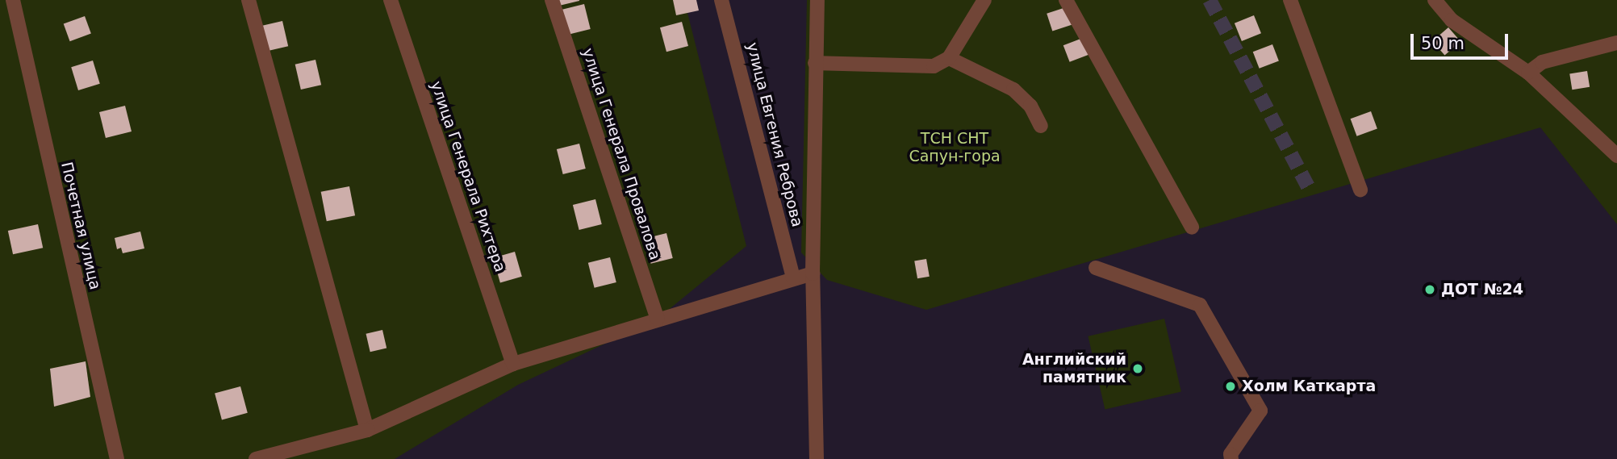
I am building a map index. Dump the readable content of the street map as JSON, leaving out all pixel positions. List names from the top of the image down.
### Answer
{
  "streets": {
    "street": [
      "улица Евгения Реброва",
      "улица Генерала Провалова",
      "улица Генерала Рихтера",
      "Почетная улица"
    ]
  },
  "parks": ["ТСН СНТ Сапун-гора"],
  "places": ["ДОТ №24", "Английский памятник", "Холм Каткарта"],
  "scale_bar": "50 m"
}
